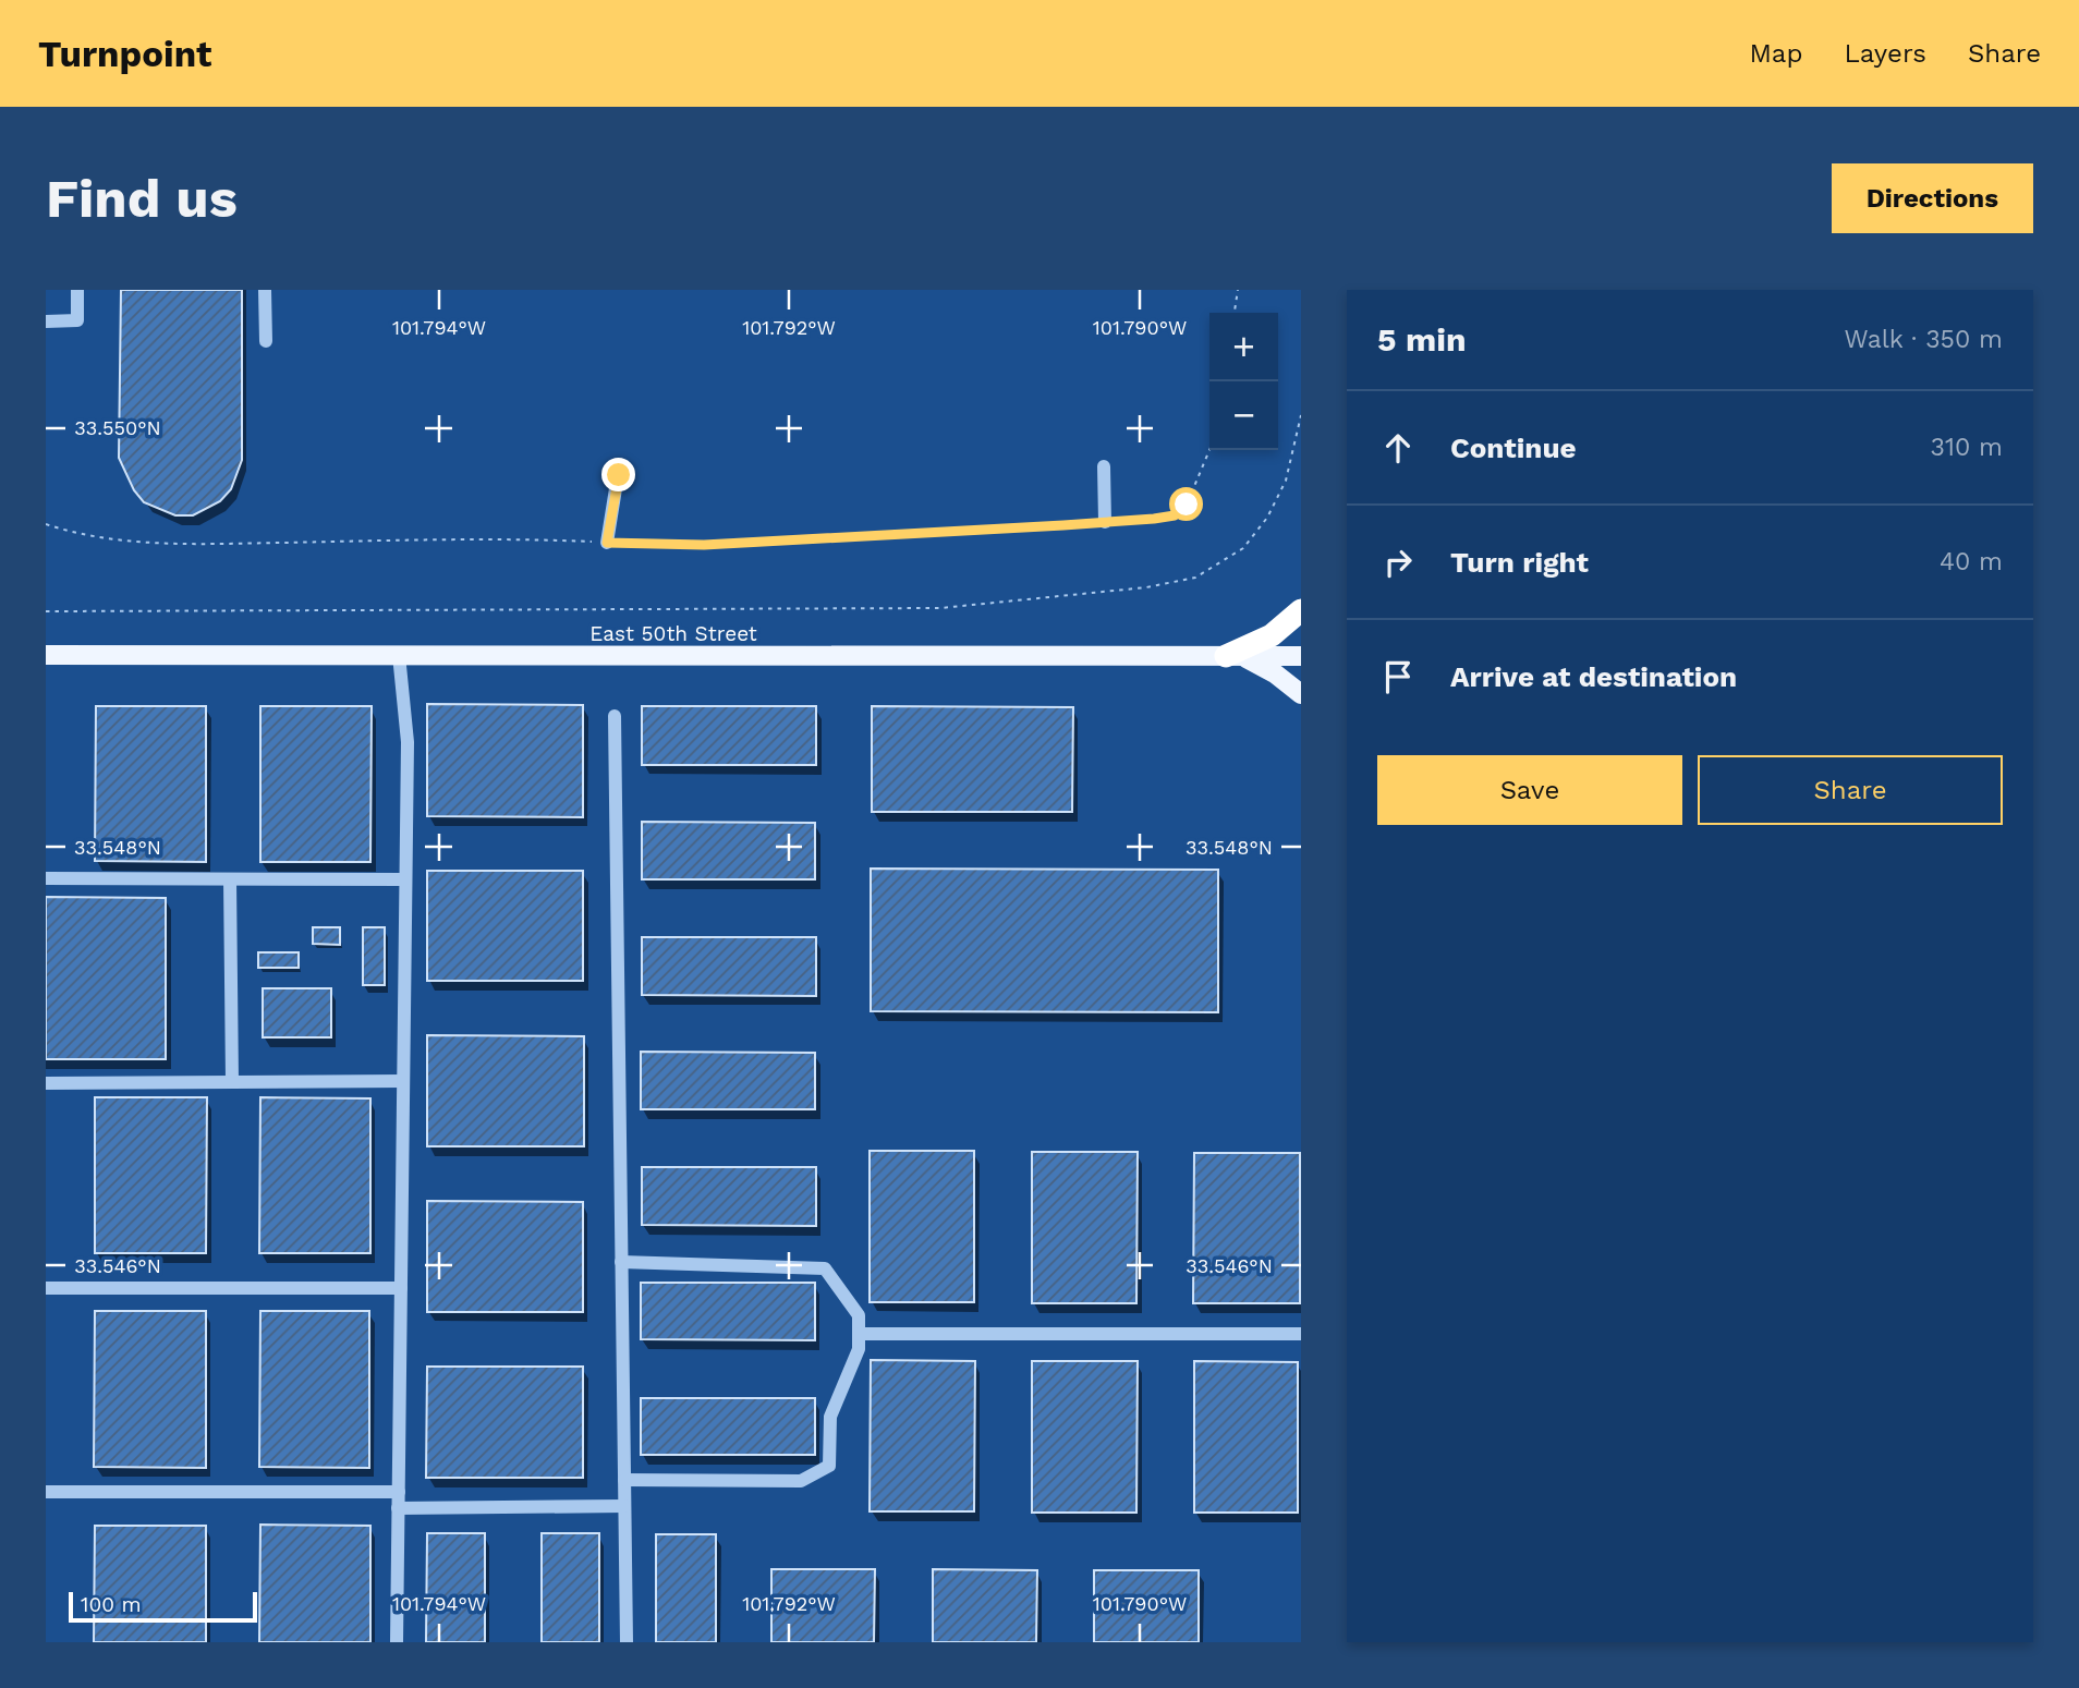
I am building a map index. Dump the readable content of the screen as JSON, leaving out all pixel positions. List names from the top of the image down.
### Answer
{
  "streets": {
    "main road": ["East 50th Street"]
  },
  "scale_bar": "100 m",
  "page": {
    "header": "Turnpoint",
    "nav": ["Map", "Layers", "Share"],
    "buttons": [
      "Directions",
      ["Save", "Share"]
    ],
    "title": "Find us",
    "heading": ["5 min", "Walk · 350 m"],
    "map_buttons": ["+", "−"],
    "list": [
      ["Continue", "310 m"],
      ["Turn right", "40 m"],
      "Arrive at destination"
    ],
    "scale": "100 m"
  },
  "coordinates": [
    "101.794°W",
    "101.792°W",
    "101.790°W",
    "33.550°N",
    "33.548°N",
    "33.546°N"
  ]
}
